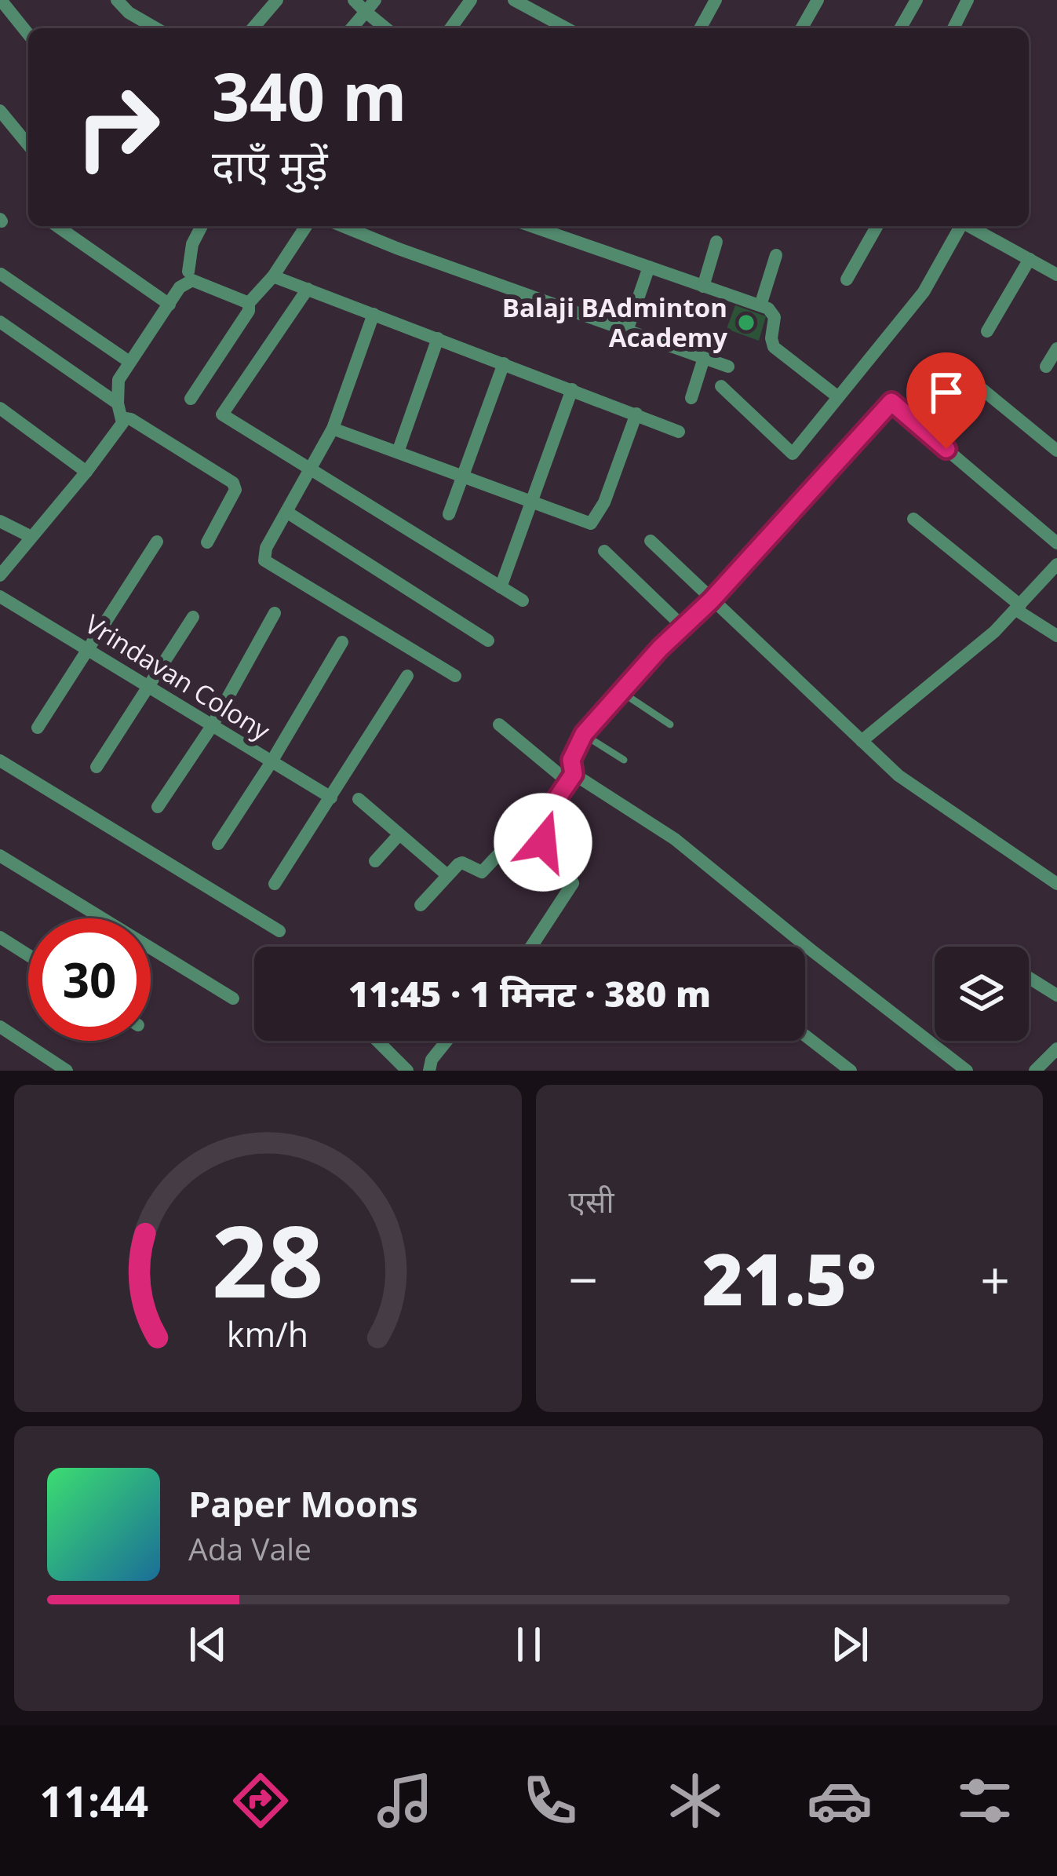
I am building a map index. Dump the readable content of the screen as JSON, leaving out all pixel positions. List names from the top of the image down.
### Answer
{
  "streets": {
    "street": ["Vrindavan Colony"]
  },
  "places": ["Balaji BAdminton Academy"],
  "page": {
    "turn": ["340 m", "दाएँ मुड़ें"],
    "limit": "30",
    "trip": "11:45 · 1 मिनट · 380 m",
    "tile": "एसी",
    "heat": ["−", "21.5°", "+"],
    "song": ["Paper Moons", "Ada Vale"],
    "tabs": "11:44",
    "gauge": ["28", "km/h"]
  }
}
